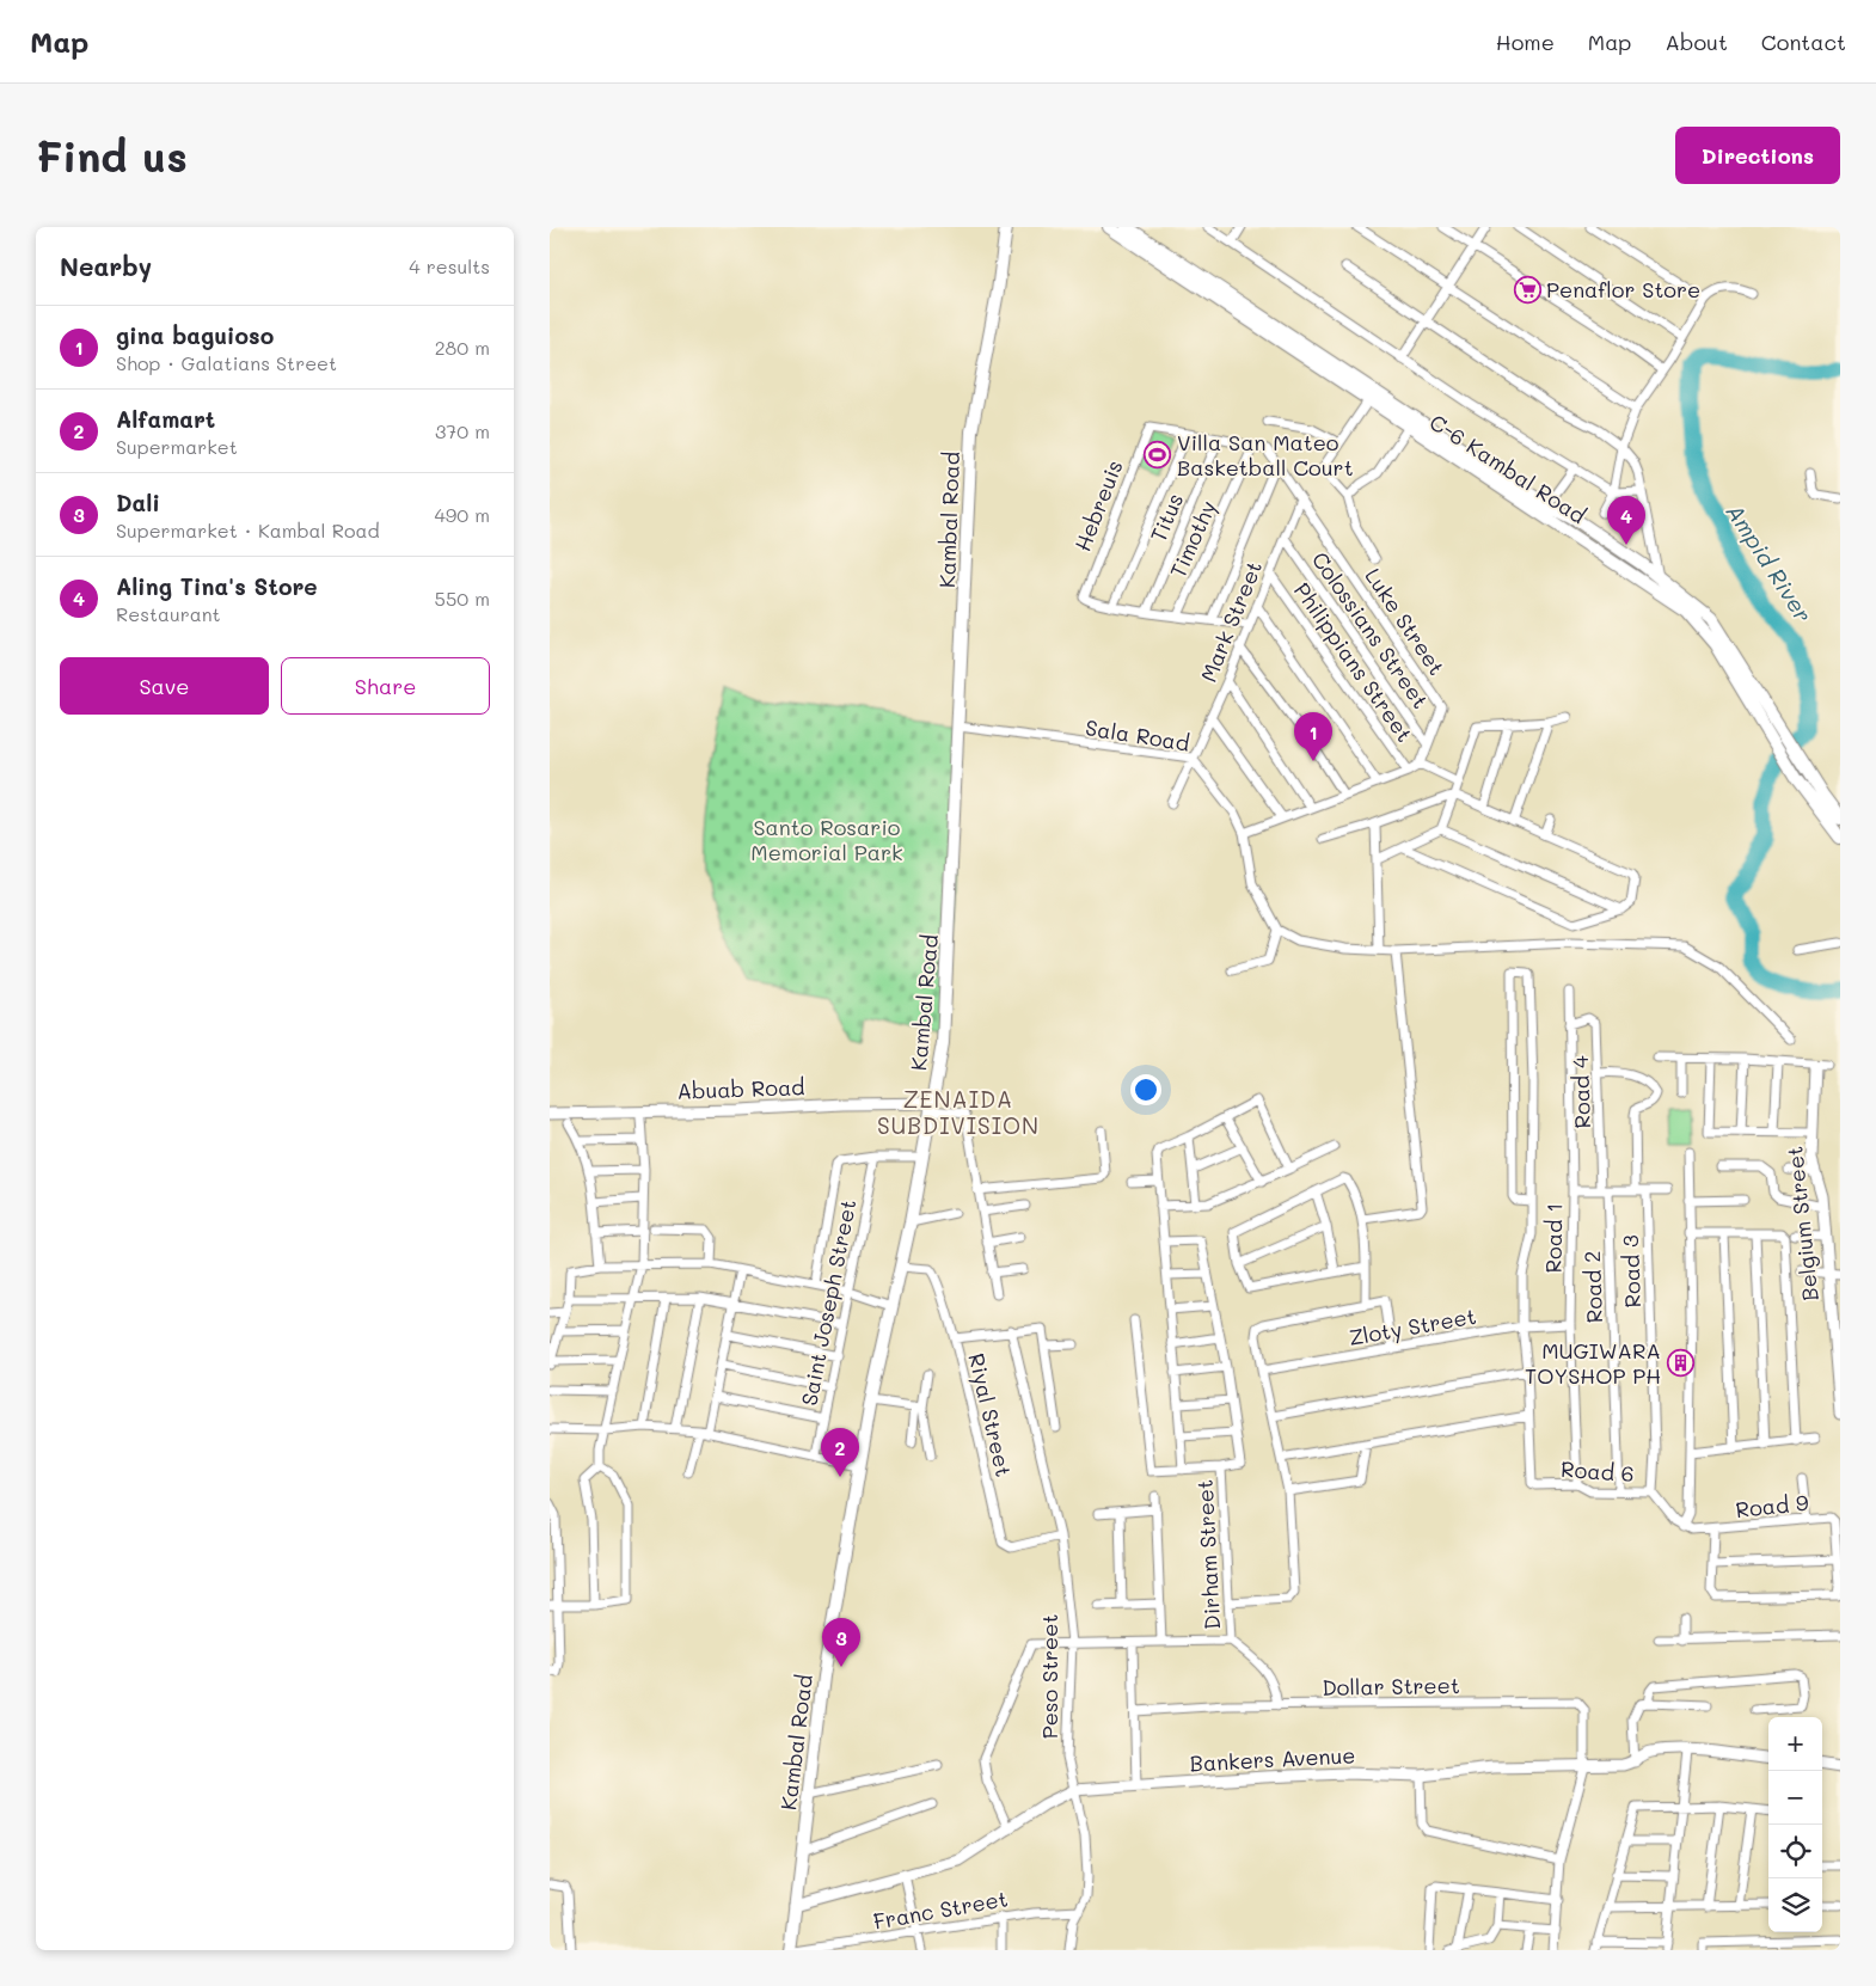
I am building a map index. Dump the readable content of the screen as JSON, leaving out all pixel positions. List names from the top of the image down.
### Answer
{
  "streets": {
    "main road": ["C-6 Kambal Road", "Kambal Road"],
    "street": [
      "Hebreuis",
      "Titus",
      "Timothy",
      "Mark Street",
      "Luke Street",
      "Colossians Street",
      "Philippians Street",
      "Sala Road",
      "Abuab Road",
      "Road 4",
      "Belgium Street",
      "Road 1",
      "Road 3",
      "Road 2",
      "Saint Joseph Street",
      "Zloty Street",
      "Riyal Street",
      "Road 6",
      "Road 9",
      "Dirham Street",
      "Peso Street",
      "Dollar Street",
      "Bankers Avenue",
      "Franc Street"
    ]
  },
  "crossings": [
    ["Hebreuis", "Luke Street"],
    ["Titus", "Luke Street"],
    ["Kambal Road", "Sala Road"],
    ["Kambal Road", "Abuab Road"],
    ["Kambal Road", "Riyal Street"],
    ["Kambal Road", "Bankers Avenue"],
    ["Kambal Road", "Franc Street"],
    ["Timothy", "Luke Street"],
    ["Mark Street", "Luke Street"],
    ["Mark Street", "Colossians Street"],
    ["Mark Street", "Philippians Street"],
    ["Mark Street", "Sala Road"],
    ["Luke Street", "Colossians Street"],
    ["Road 4", "Road 1"],
    ["Road 4", "Road 2"],
    ["Road 1", "Zloty Street"],
    ["Road 1", "Road 6"],
    ["Road 3", "Road 6"],
    ["Road 2", "Road 6"],
    ["Riyal Street", "Peso Street"],
    ["Peso Street", "Bankers Avenue"],
    ["Peso Street", "Franc Street"],
    ["Dollar Street", "Bankers Avenue"]
  ],
  "districts": ["ZENAIDA SUBDIVISION"],
  "water": ["Ampid River"],
  "parks": ["Santo Rosario Memorial Park"],
  "places": {
    "supermarket": ["Penaflor Store"],
    "sports": ["Villa San Mateo Basketball Court"],
    "building": ["MUGIWARA TOYSHOP PH"]
  },
  "page": {
    "header": "Map",
    "nav": [
      "Home",
      "Map",
      "About",
      "Contact"
    ],
    "buttons": [
      "Directions",
      ["Save", "Share"]
    ],
    "title": "Find us",
    "heading": ["Nearby", "4 results"],
    "list": [
      {
        "mark": "1",
        "name": "gina baguioso",
        "note": "Shop · Galatians Street",
        "value": "280 m"
      },
      {
        "mark": "2",
        "name": "Alfamart",
        "note": "Supermarket",
        "value": "370 m"
      },
      {
        "mark": "3",
        "name": "Dali",
        "note": "Supermarket · Kambal Road",
        "value": "490 m"
      },
      {
        "mark": "4",
        "name": "Aling Tina's Store",
        "note": "Restaurant",
        "value": "550 m"
      }
    ],
    "pins": [
      "4",
      "1",
      "2",
      "3"
    ],
    "map_buttons": ["+", "−"]
  }
}
